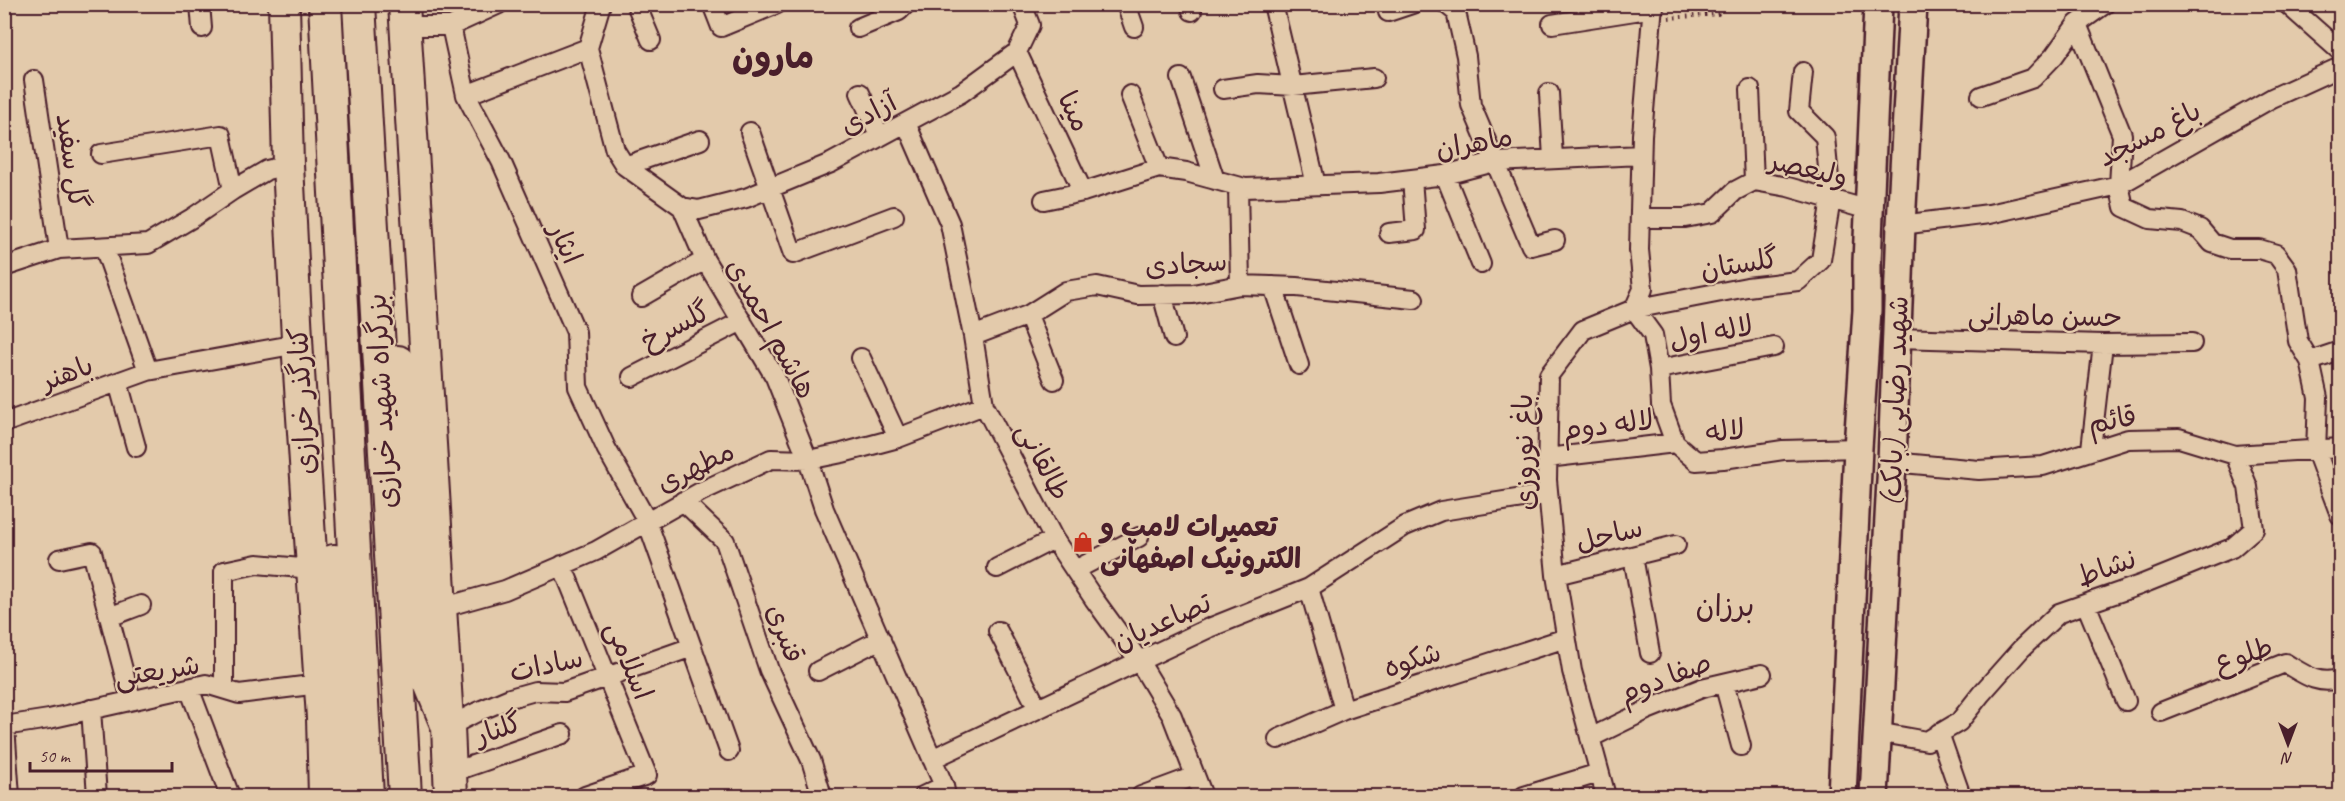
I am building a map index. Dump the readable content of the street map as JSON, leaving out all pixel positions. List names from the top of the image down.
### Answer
{
  "streets": {
    "highway": ["بزرگراه شهید خرازی"],
    "main road": ["کنارگذر خرازی", "شهید رضایی (بابک)"],
    "street": [
      "مینا",
      "آزادی",
      "باغ مسجد",
      "ماهران",
      "گل سفید",
      "ولیعصر",
      "ایثار",
      "سجادی",
      "گلستان",
      "حسن ماهرانی",
      "گلسرخ",
      "هاشم احمدی",
      "لاله اول",
      "باهنر",
      "قائم",
      "لاله دوم",
      "لاله",
      "باغ نوروزی",
      "طالقانی",
      "مطهری",
      "ساحل",
      "نشاط",
      "تصاعدیان",
      "قنبری",
      "طلوع",
      "شکوه",
      "اسلامی",
      "سادات",
      "شریعتی",
      "صفا دوم",
      "گلنار"
    ]
  },
  "crossings": [
    ["مینا", "آزادی"],
    ["مینا", "ماهران"],
    ["آزادی", "هاشم احمدی"],
    ["آزادی", "طالقانی"],
    ["باغ مسجد", "شهید رضایی (بابک)"],
    ["ولیعصر", "گلستان"],
    ["ولیعصر", "شهید رضایی (بابک)"],
    ["ایثار", "مطهری"],
    ["ایثار", "سادات"],
    ["سجادی", "طالقانی"],
    ["گلستان", "لاله"],
    ["گلستان", "باغ نوروزی"],
    ["حسن ماهرانی", "شهید رضایی (بابک)"],
    ["گلسرخ", "هاشم احمدی"],
    ["هاشم احمدی", "مطهری"],
    ["هاشم احمدی", "تصاعدیان"],
    ["لاله اول", "لاله"],
    ["باهنر", "کنارگذر خرازی"],
    ["کنارگذر خرازی", "شریعتی"],
    ["شهید رضایی (بابک)", "قائم"],
    ["شهید رضایی (بابک)", "لاله"],
    ["شهید رضایی (بابک)", "نشاط"],
    ["قائم", "نشاط"],
    ["لاله دوم", "لاله"],
    ["لاله دوم", "باغ نوروزی"],
    ["لاله", "باغ نوروزی"],
    ["باغ نوروزی", "ساحل"],
    ["باغ نوروزی", "تصاعدیان"],
    ["باغ نوروزی", "شکوه"],
    ["باغ نوروزی", "صفا دوم"],
    ["طالقانی", "مطهری"],
    ["طالقانی", "تصاعدیان"],
    ["مطهری", "قنبری"],
    ["مطهری", "اسلامی"],
    ["اسلامی", "سادات"]
  ],
  "districts": ["مارون", "برزان"],
  "places": {
    "shop": ["تعمیرات لامپ و الکترونیک اصفهانی"]
  },
  "scale_bar": "50 m",
  "north": "bottom"
}
